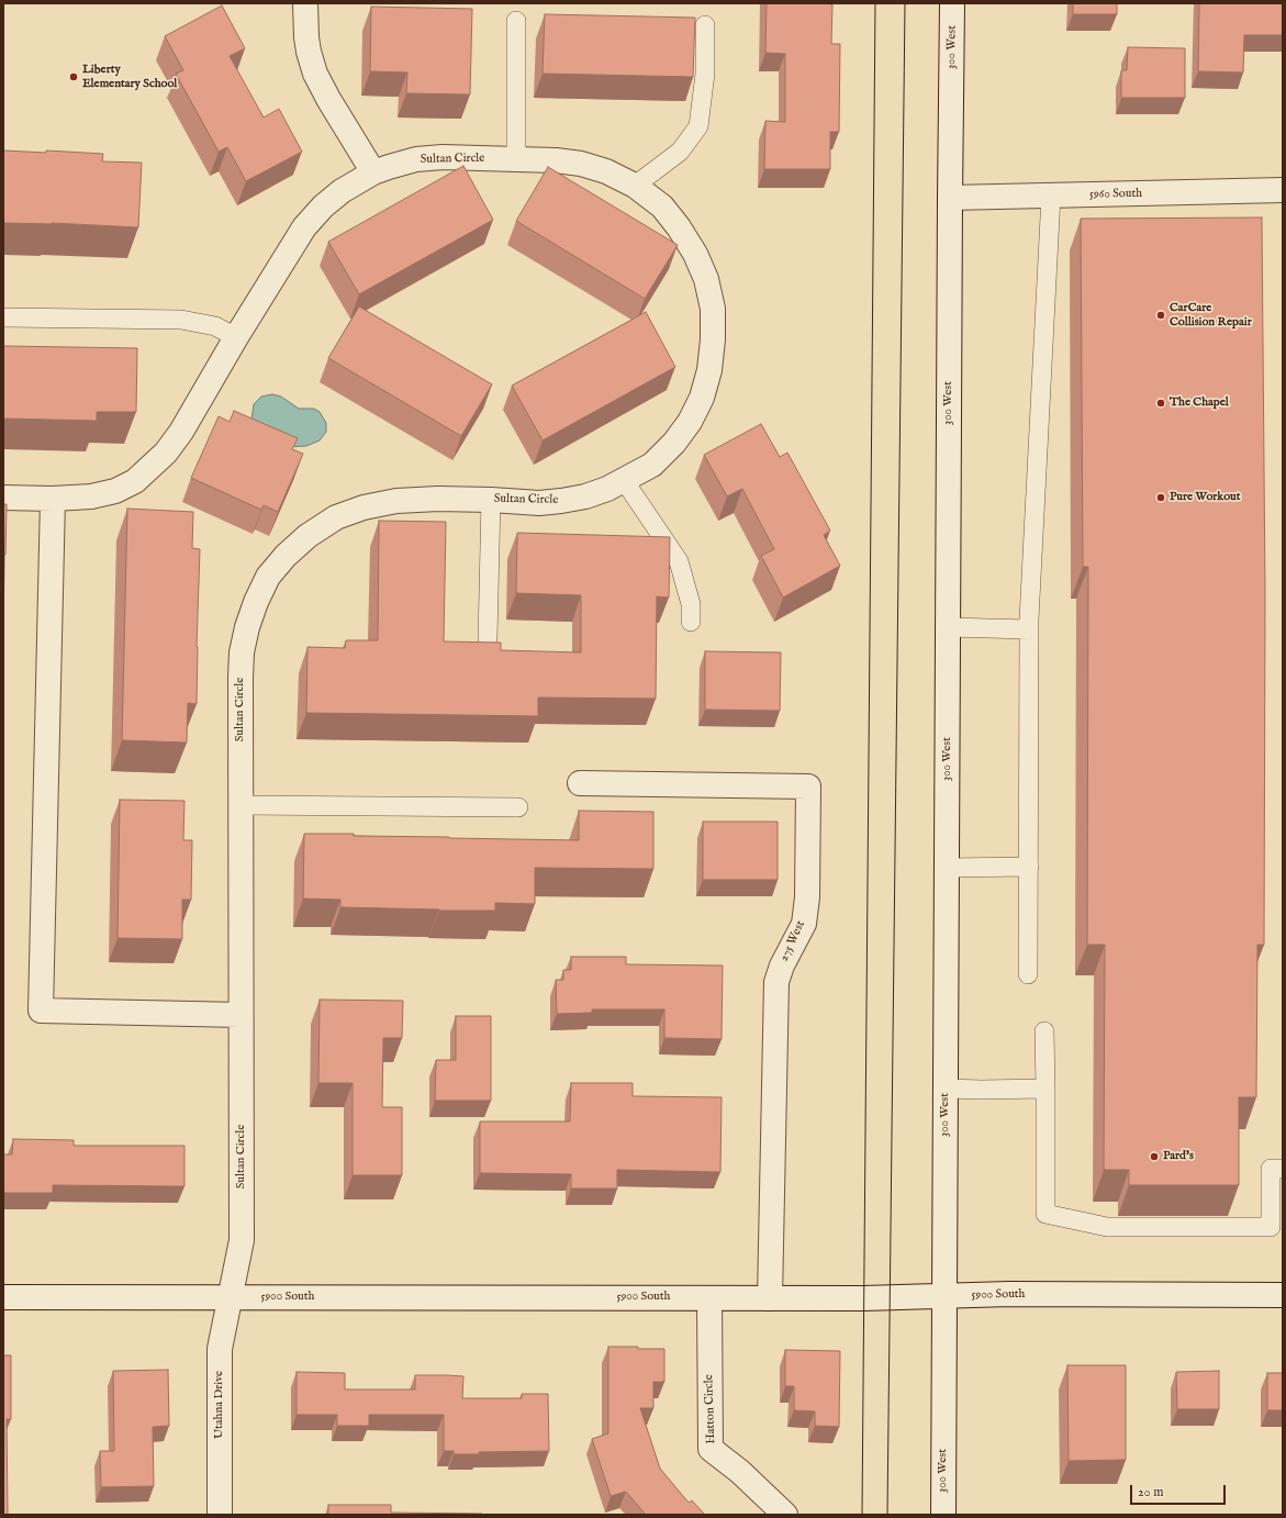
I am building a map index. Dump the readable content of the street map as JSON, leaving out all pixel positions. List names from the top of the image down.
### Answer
{
  "streets": {
    "street": [
      "300 West",
      "Sultan Circle",
      "5960 South",
      "275 West",
      "5900 South",
      "Utahna Drive",
      "Hatton Circle"
    ]
  },
  "crossings": [
    ["300 West", "5960 South"],
    ["300 West", "5900 South"],
    ["Sultan Circle", "5900 South"],
    ["Sultan Circle", "Utahna Drive"],
    ["275 West", "5900 South"],
    ["5900 South", "Utahna Drive"],
    ["5900 South", "Hatton Circle"]
  ],
  "places": [
    "Liberty Elementary School",
    "CarCare Collision Repair",
    "The Chapel",
    "Pure Workout",
    "Pard's"
  ],
  "scale_bar": "20 m"
}
